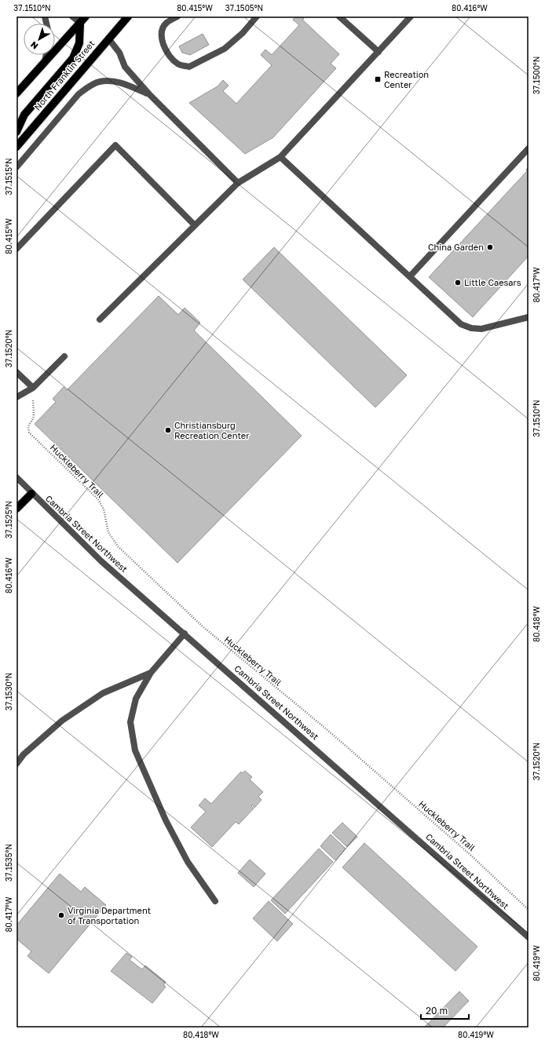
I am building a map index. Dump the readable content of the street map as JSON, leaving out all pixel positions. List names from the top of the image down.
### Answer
{
  "streets": {
    "main road": ["North Franklin Street"],
    "street": ["Cambria Street Northwest"],
    "path": ["Huckleberry Trail"]
  },
  "places": {
    "transit": ["Recreation Center"],
    "other": [
      "China Garden",
      "Little Caesars",
      "Christiansburg Recreation Center",
      "Virginia Department of Transportation"
    ]
  },
  "scale_bar": "20 m",
  "north": "bottom left",
  "coordinates": [
    "37.1510°N",
    "80.415°W",
    "37.1505°N",
    "80.416°W",
    "37.1500°N",
    "37.1515°N",
    "80.417°W",
    "37.1520°N",
    "37.1525°N",
    "80.418°W",
    "37.1530°N",
    "37.1535°N",
    "80.419°W"
  ]
}
